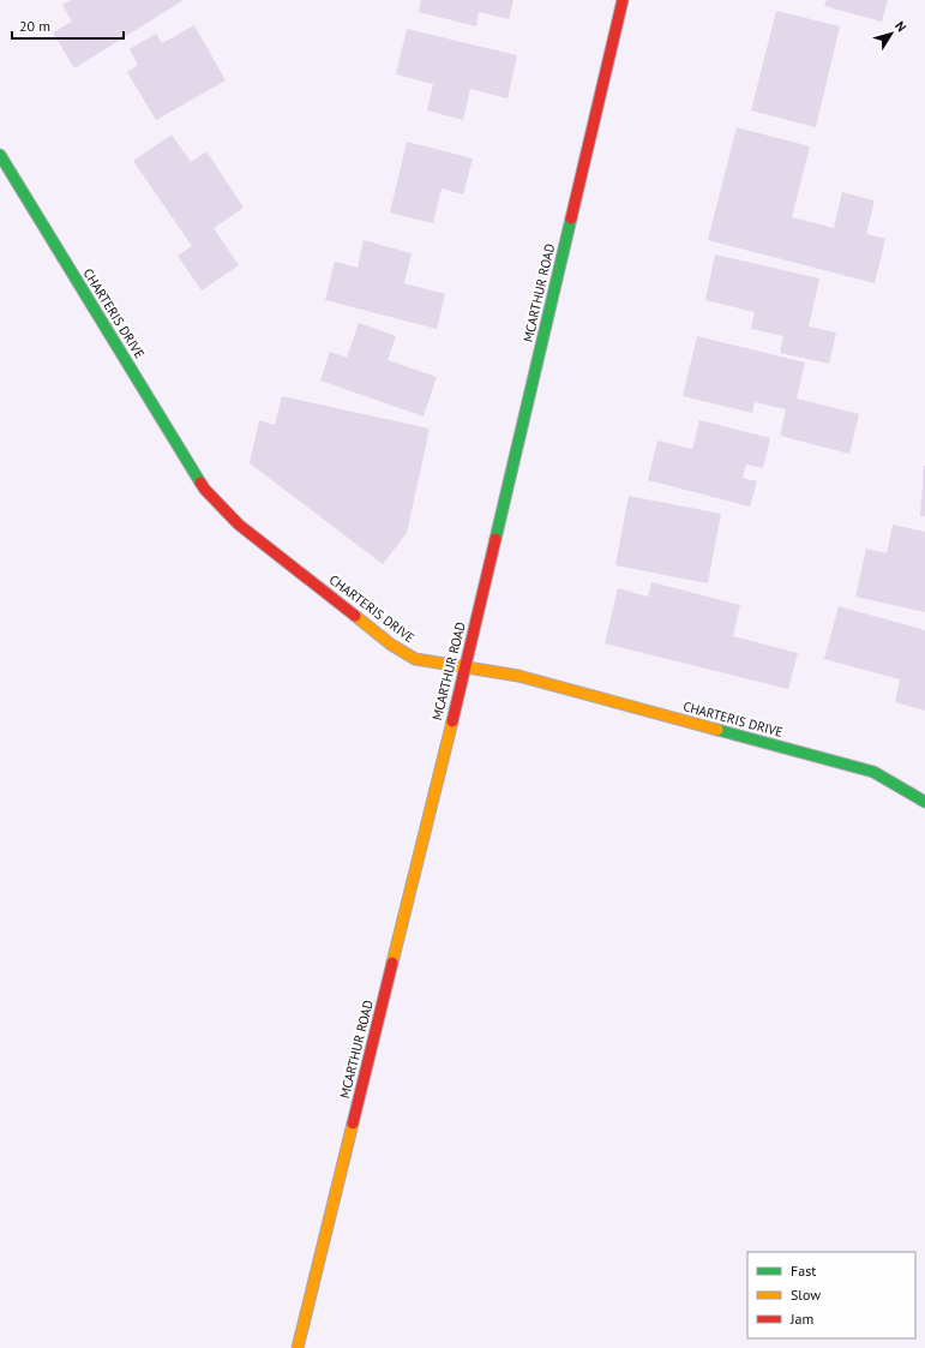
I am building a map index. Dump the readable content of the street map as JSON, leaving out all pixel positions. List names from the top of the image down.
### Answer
{
  "streets": {
    "street": ["MCARTHUR ROAD", "CHARTERIS DRIVE"]
  },
  "crossings": [
    ["MCARTHUR ROAD", "CHARTERIS DRIVE"]
  ],
  "legend": ["Fast", "Slow", "Jam"],
  "scale_bar": "20 m",
  "north": "top right"
}
